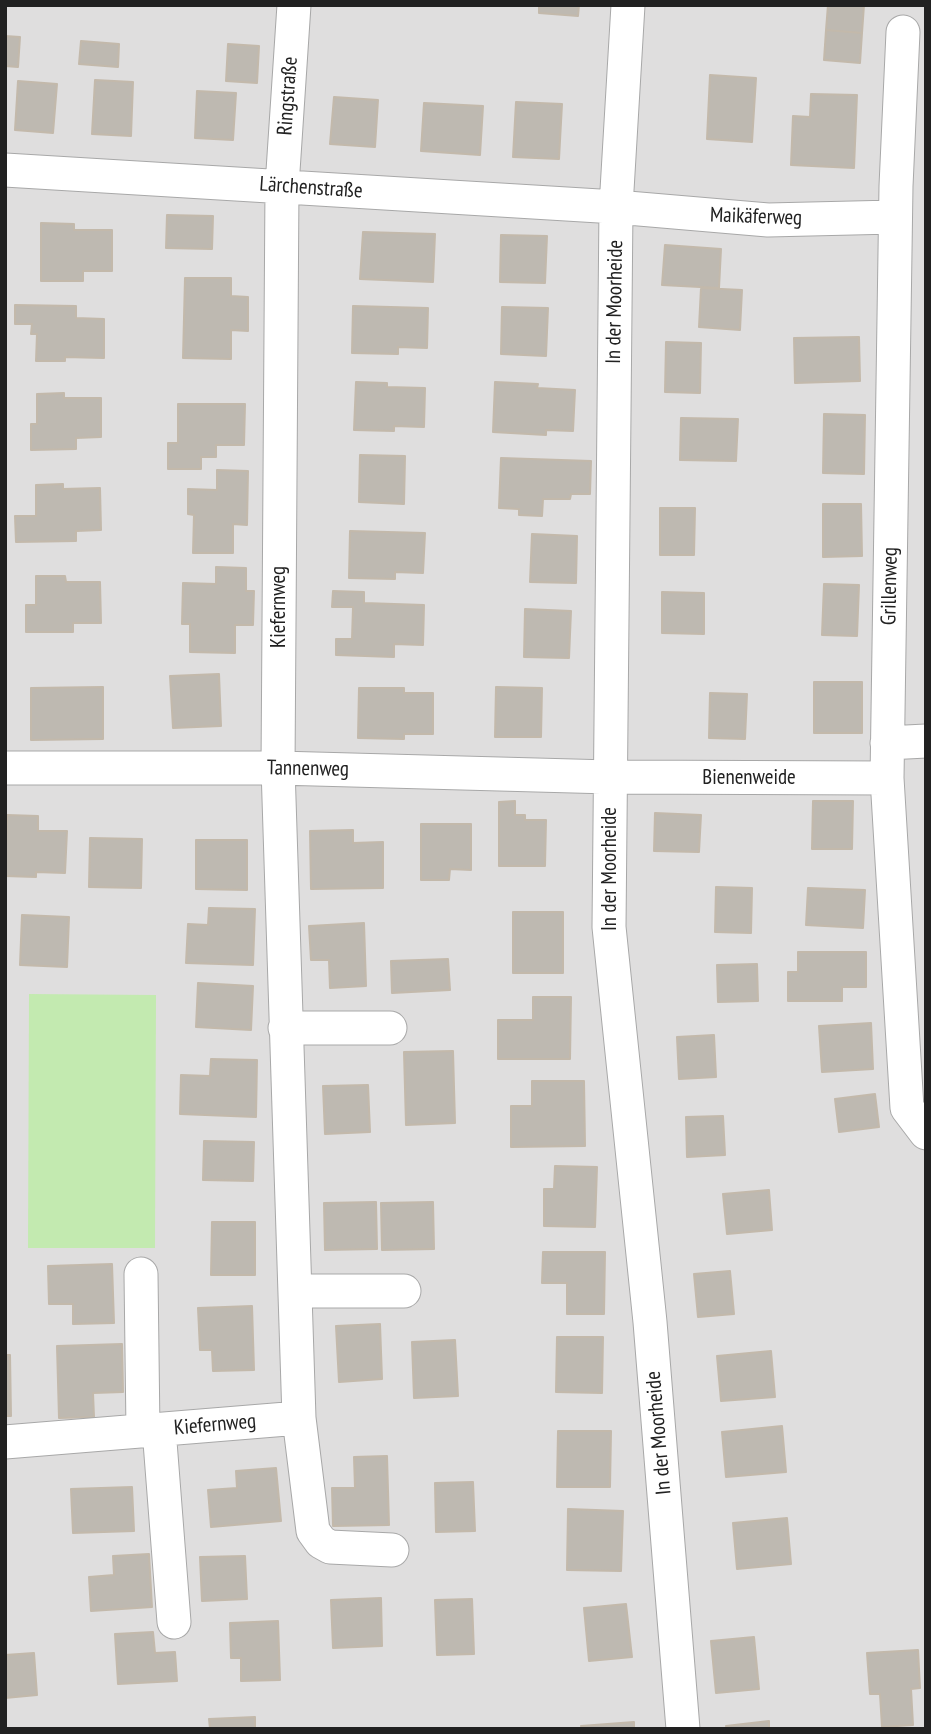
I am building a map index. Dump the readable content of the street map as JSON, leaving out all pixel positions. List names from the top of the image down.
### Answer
{
  "streets": {
    "street": [
      "Ringstraße",
      "Lärchenstraße",
      "Maikäferweg",
      "In der Moorheide",
      "Grillenweg",
      "Kiefernweg",
      "Tannenweg",
      "Bienenweide"
    ]
  },
  "crossings": [
    ["Ringstraße", "Lärchenstraße"],
    ["Ringstraße", "Kiefernweg"],
    ["Lärchenstraße", "Maikäferweg"],
    ["Lärchenstraße", "In der Moorheide"],
    ["Lärchenstraße", "Kiefernweg"],
    ["Maikäferweg", "In der Moorheide"],
    ["Maikäferweg", "Grillenweg"],
    ["In der Moorheide", "Tannenweg"],
    ["In der Moorheide", "Bienenweide"],
    ["Grillenweg", "Bienenweide"],
    ["Kiefernweg", "Tannenweg"],
    ["Tannenweg", "Bienenweide"]
  ]
}
